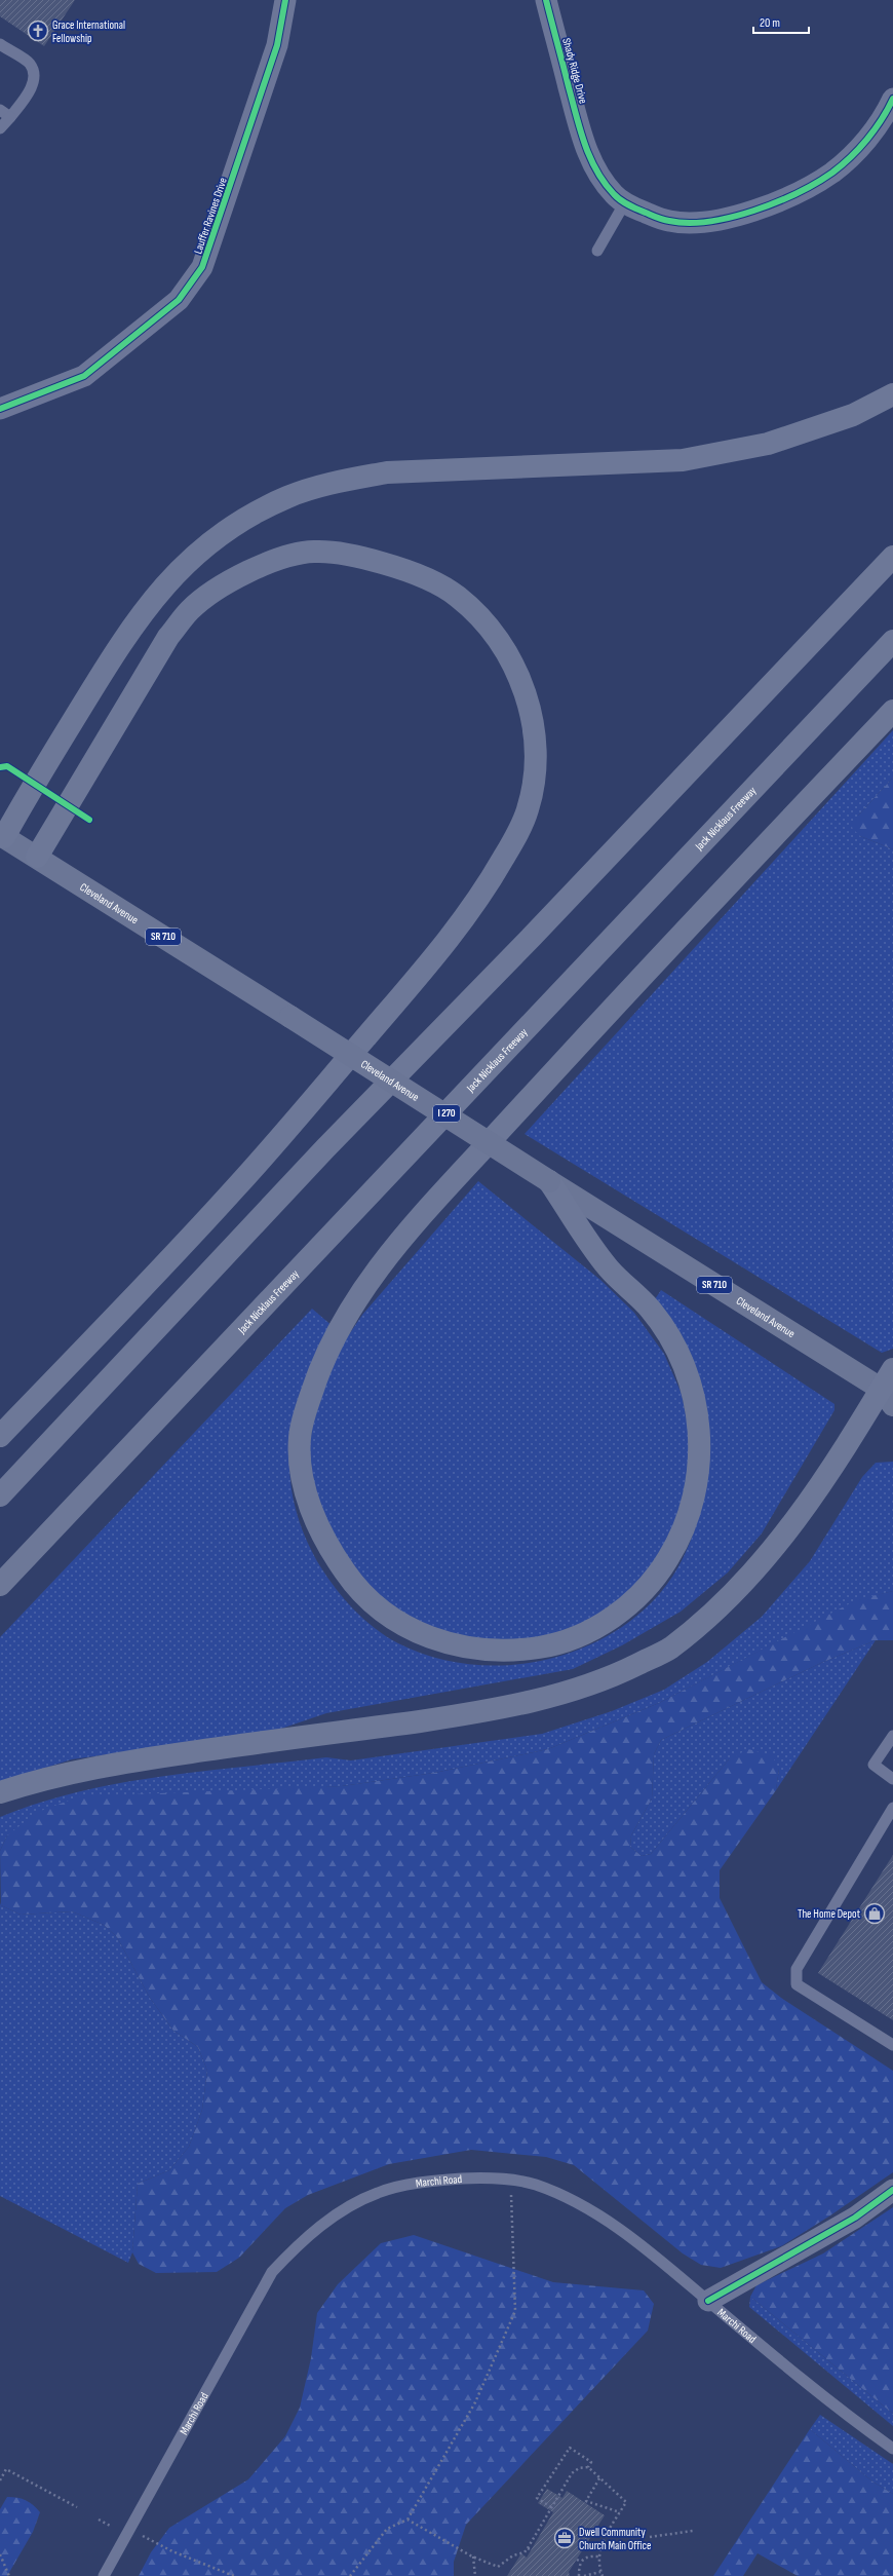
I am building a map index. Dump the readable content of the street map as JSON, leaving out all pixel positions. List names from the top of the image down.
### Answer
{
  "streets": {
    "highway": ["Jack Nicklaus Freeway", "I 270"],
    "main road": ["Cleveland Avenue", "SR 710"],
    "street": ["Shady Ridge Drive", "Lauffer Ravines Drive"],
    "lane": ["Marchi Road"]
  },
  "places": {
    "church": ["Grace International Fellowship"],
    "shop": ["The Home Depot"],
    "office": ["Dwell Community Church Main Office"]
  },
  "scale_bar": "20 m"
}
